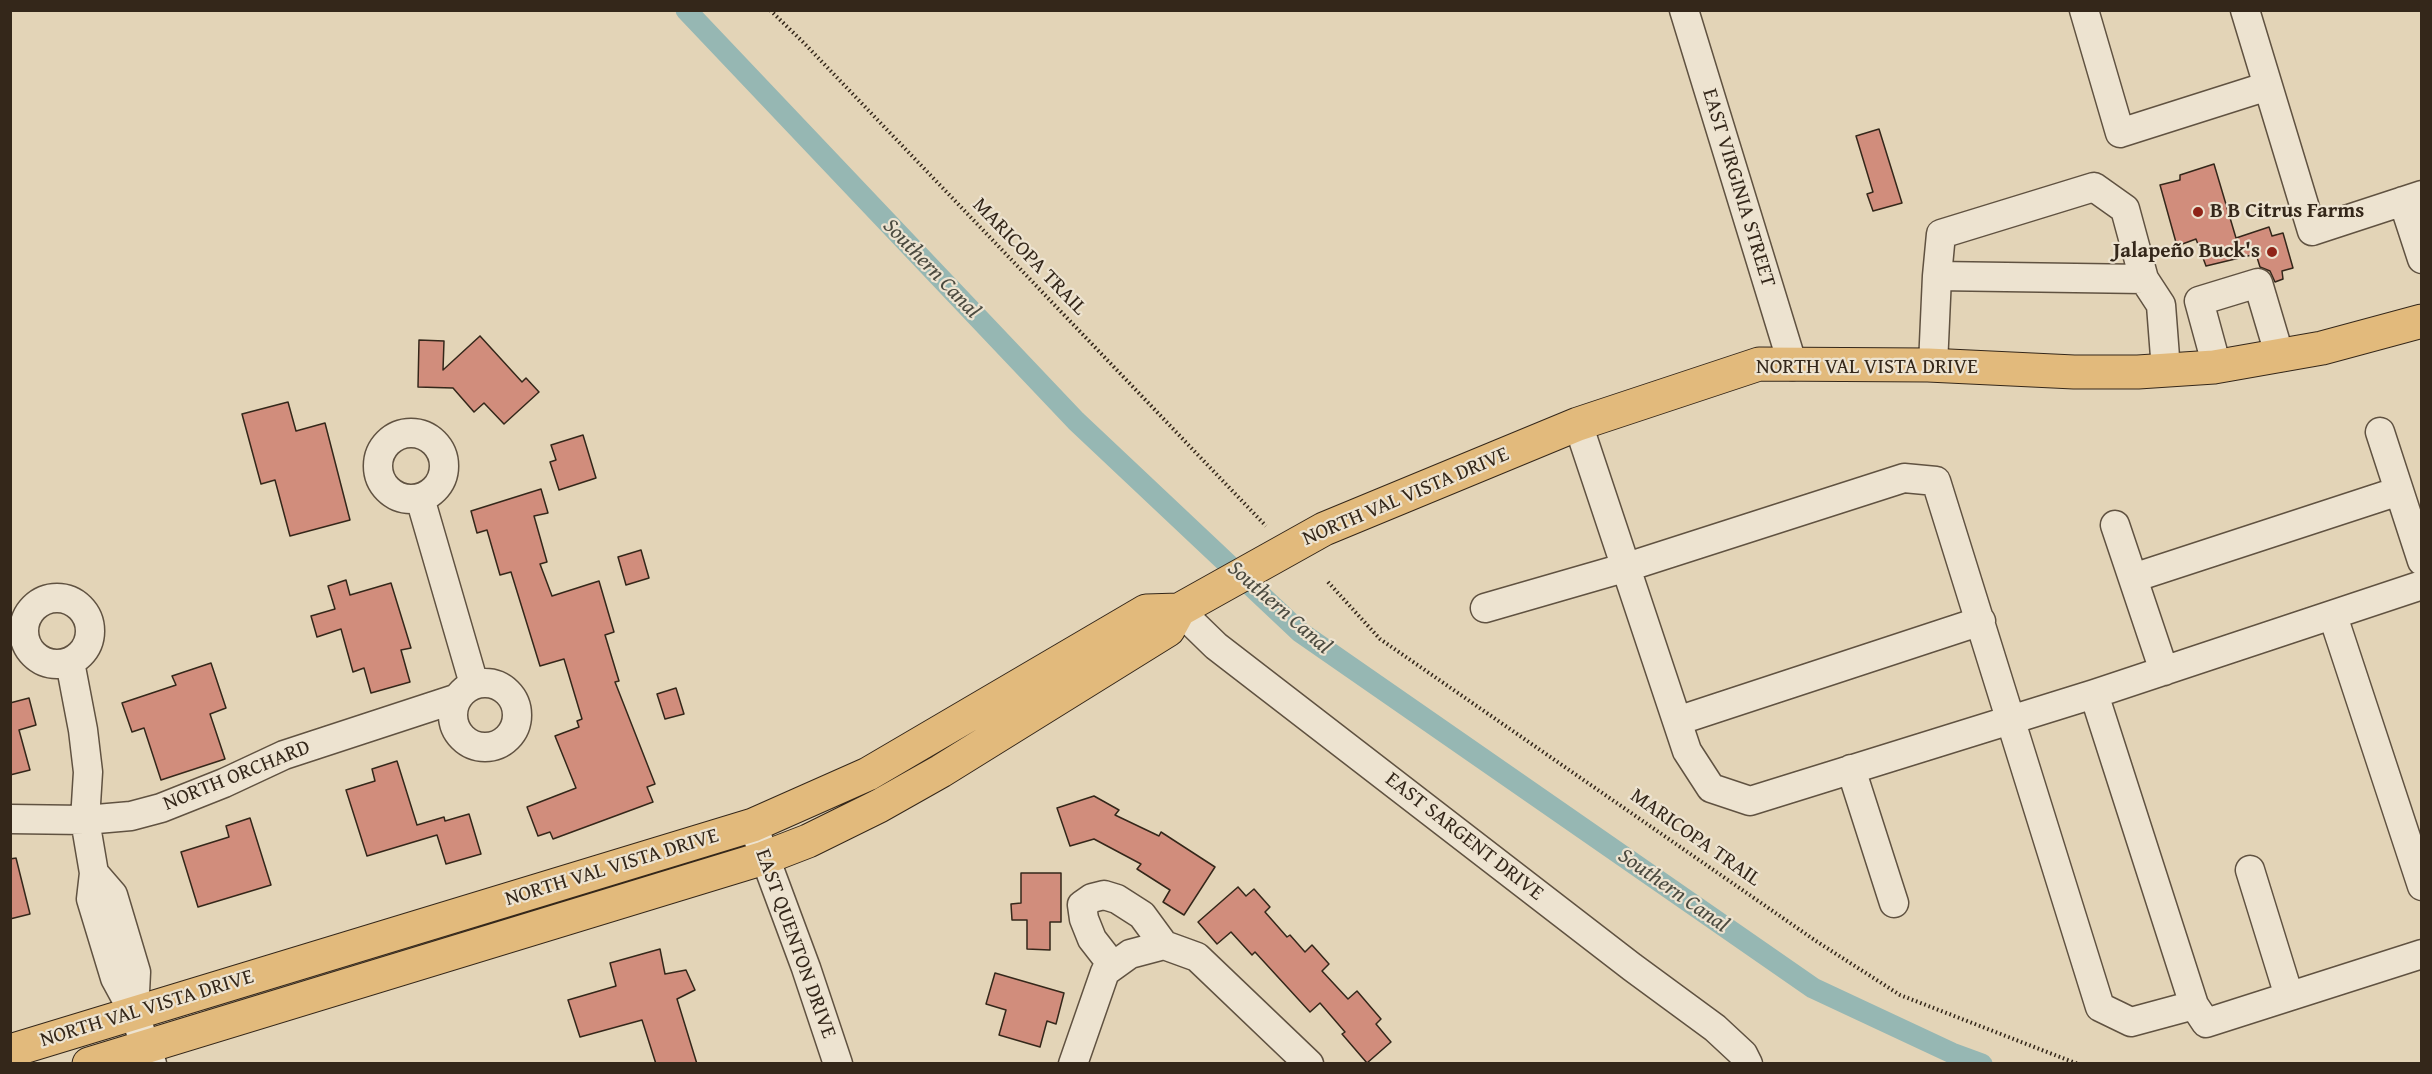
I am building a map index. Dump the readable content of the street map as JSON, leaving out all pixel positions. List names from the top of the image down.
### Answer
{
  "streets": {
    "main road": ["NORTH VAL VISTA DRIVE"],
    "street": [
      "EAST VIRGINIA STREET",
      "NORTH ORCHARD",
      "EAST SARGENT DRIVE",
      "EAST QUENTON DRIVE"
    ],
    "path": ["MARICOPA TRAIL"]
  },
  "crossings": [
    ["EAST VIRGINIA STREET", "NORTH VAL VISTA DRIVE"],
    ["MARICOPA TRAIL", "NORTH VAL VISTA DRIVE"],
    ["NORTH VAL VISTA DRIVE", "EAST SARGENT DRIVE"],
    ["NORTH VAL VISTA DRIVE", "EAST QUENTON DRIVE"]
  ],
  "water": ["Southern Canal"],
  "places": ["B B Citrus Farms", "Jalapeño Buck's"]
}
